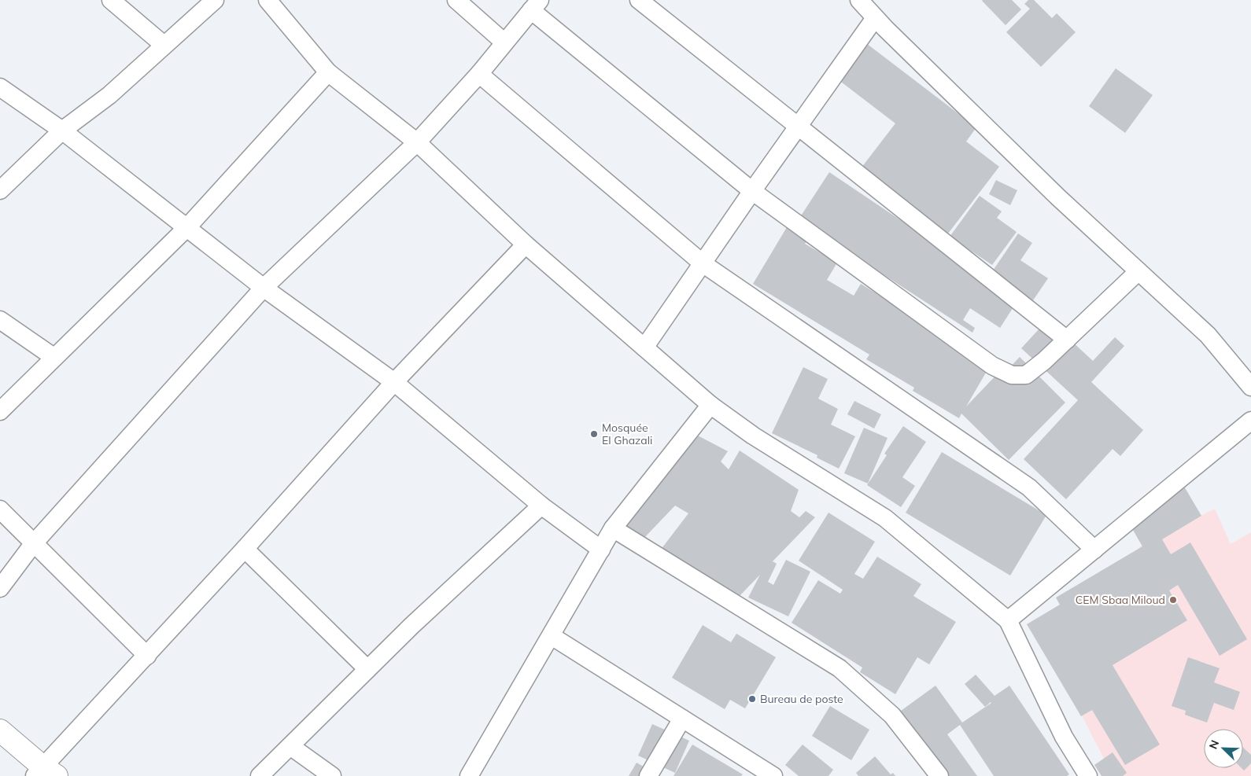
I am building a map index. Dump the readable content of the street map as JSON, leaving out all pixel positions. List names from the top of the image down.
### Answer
{
  "places": ["Mosquée El Ghazali", "CEM Sbaa Miloud", "Bureau de poste"],
  "north": "top left"
}
